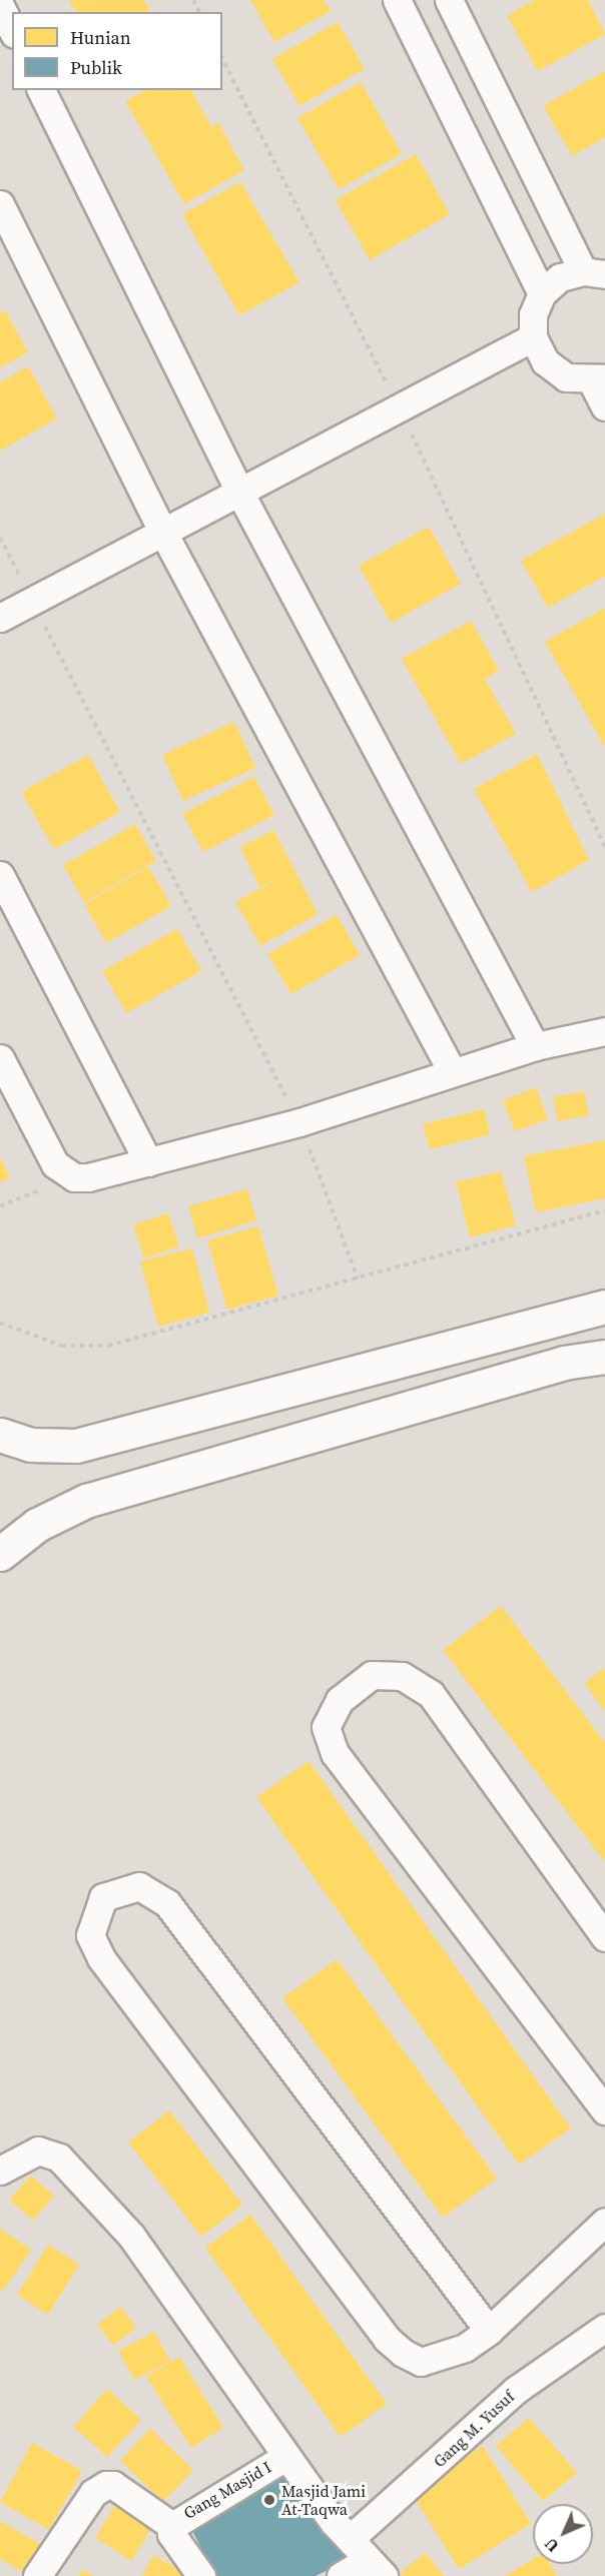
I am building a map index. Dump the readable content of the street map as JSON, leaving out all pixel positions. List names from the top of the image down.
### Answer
{
  "streets": {
    "street": ["Gang M. Yusuf", "Gang Masjid I"]
  },
  "places": ["Masjid Jami At-Taqwa"],
  "legend": ["Hunian", "Publik"],
  "north": "bottom left"
}
